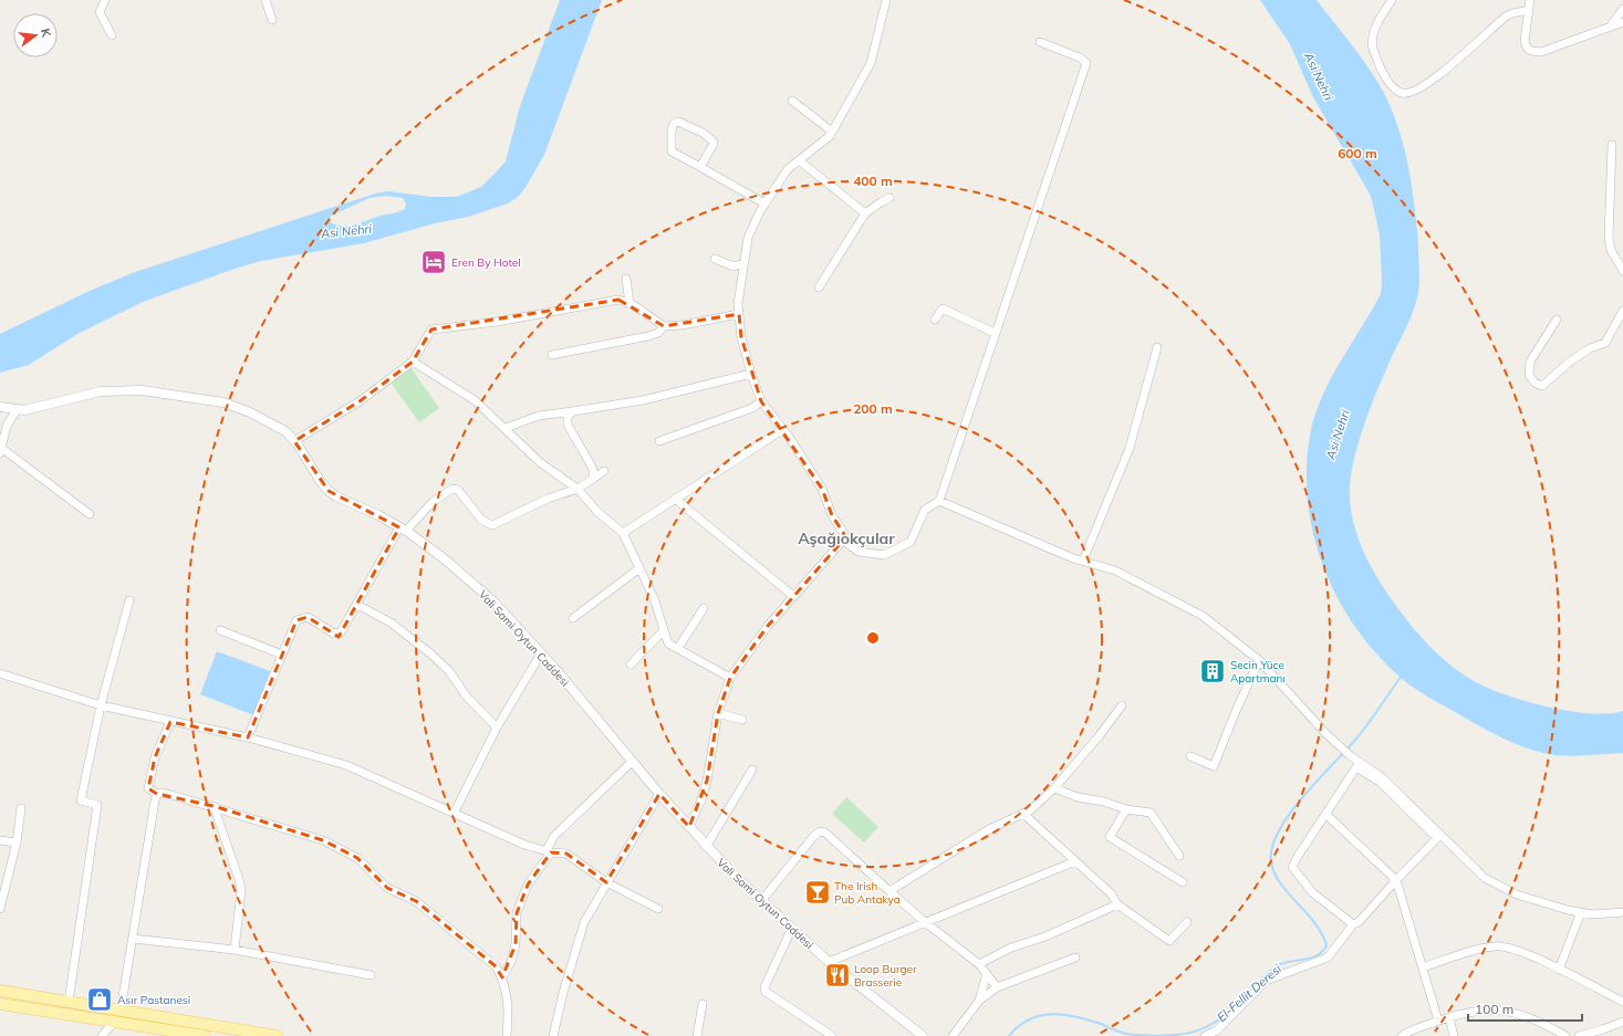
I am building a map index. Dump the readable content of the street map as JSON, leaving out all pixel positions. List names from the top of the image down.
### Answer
{
  "streets": {
    "street": ["Vali Sami Oytun Caddesi"]
  },
  "districts": ["Aşağıokçular"],
  "water": ["Asi Nehri", "El-Fellit Deresi"],
  "places": {
    "hotel": ["Eren By Hotel"],
    "building": ["Secin Yüce Apartmanı"],
    "bar": ["The Irish Pub Antakya"],
    "restaurant": ["Loop Burger Brasserie"],
    "shop": ["Asır Pastanesi"]
  },
  "scale_bar": "100 m",
  "north": "right",
  "rings": ["600 m", "400 m", "200 m"]
}
